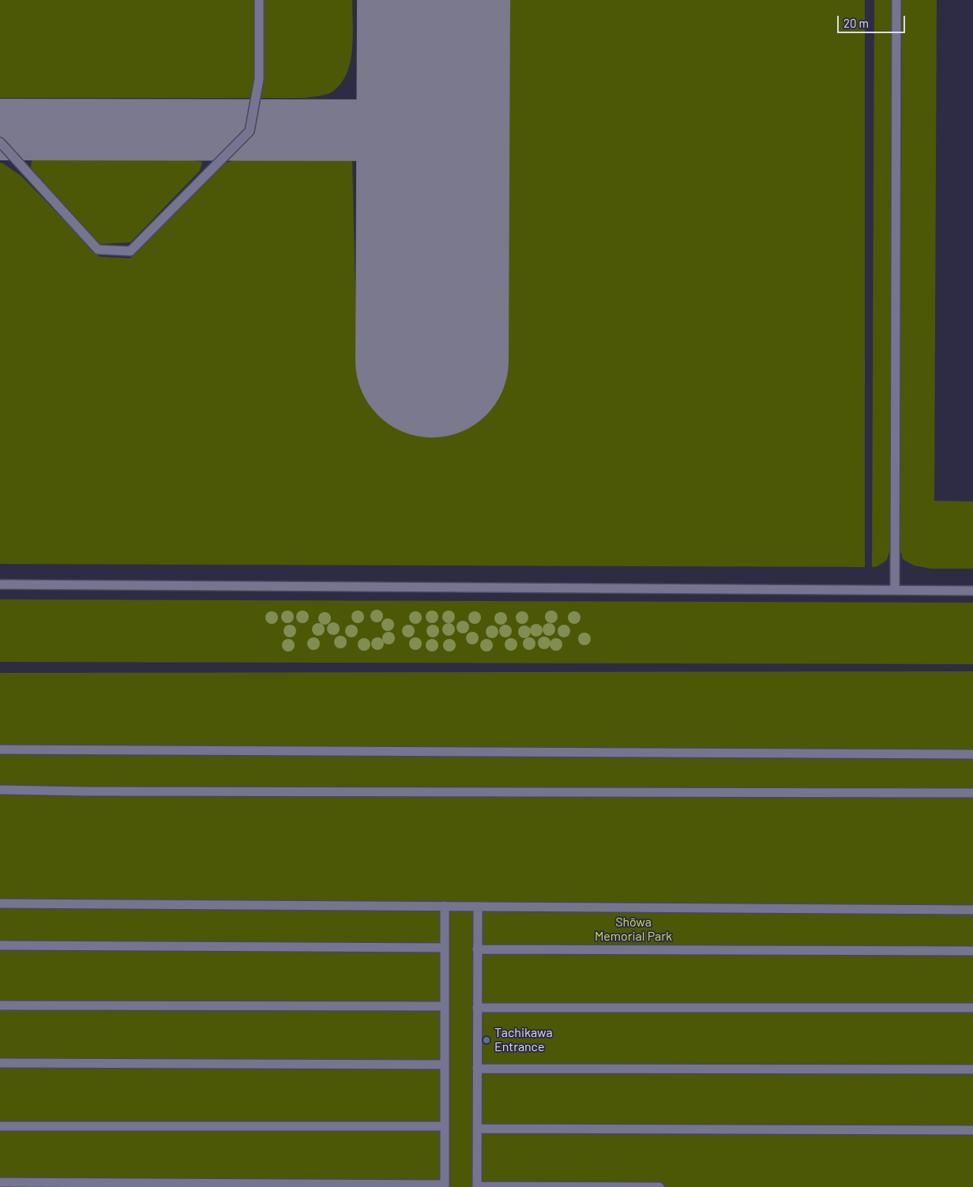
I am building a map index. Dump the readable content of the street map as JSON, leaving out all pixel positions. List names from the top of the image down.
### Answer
{
  "parks": ["Shōwa Memorial Park"],
  "places": ["Tachikawa Entrance"],
  "scale_bar": "20 m"
}
